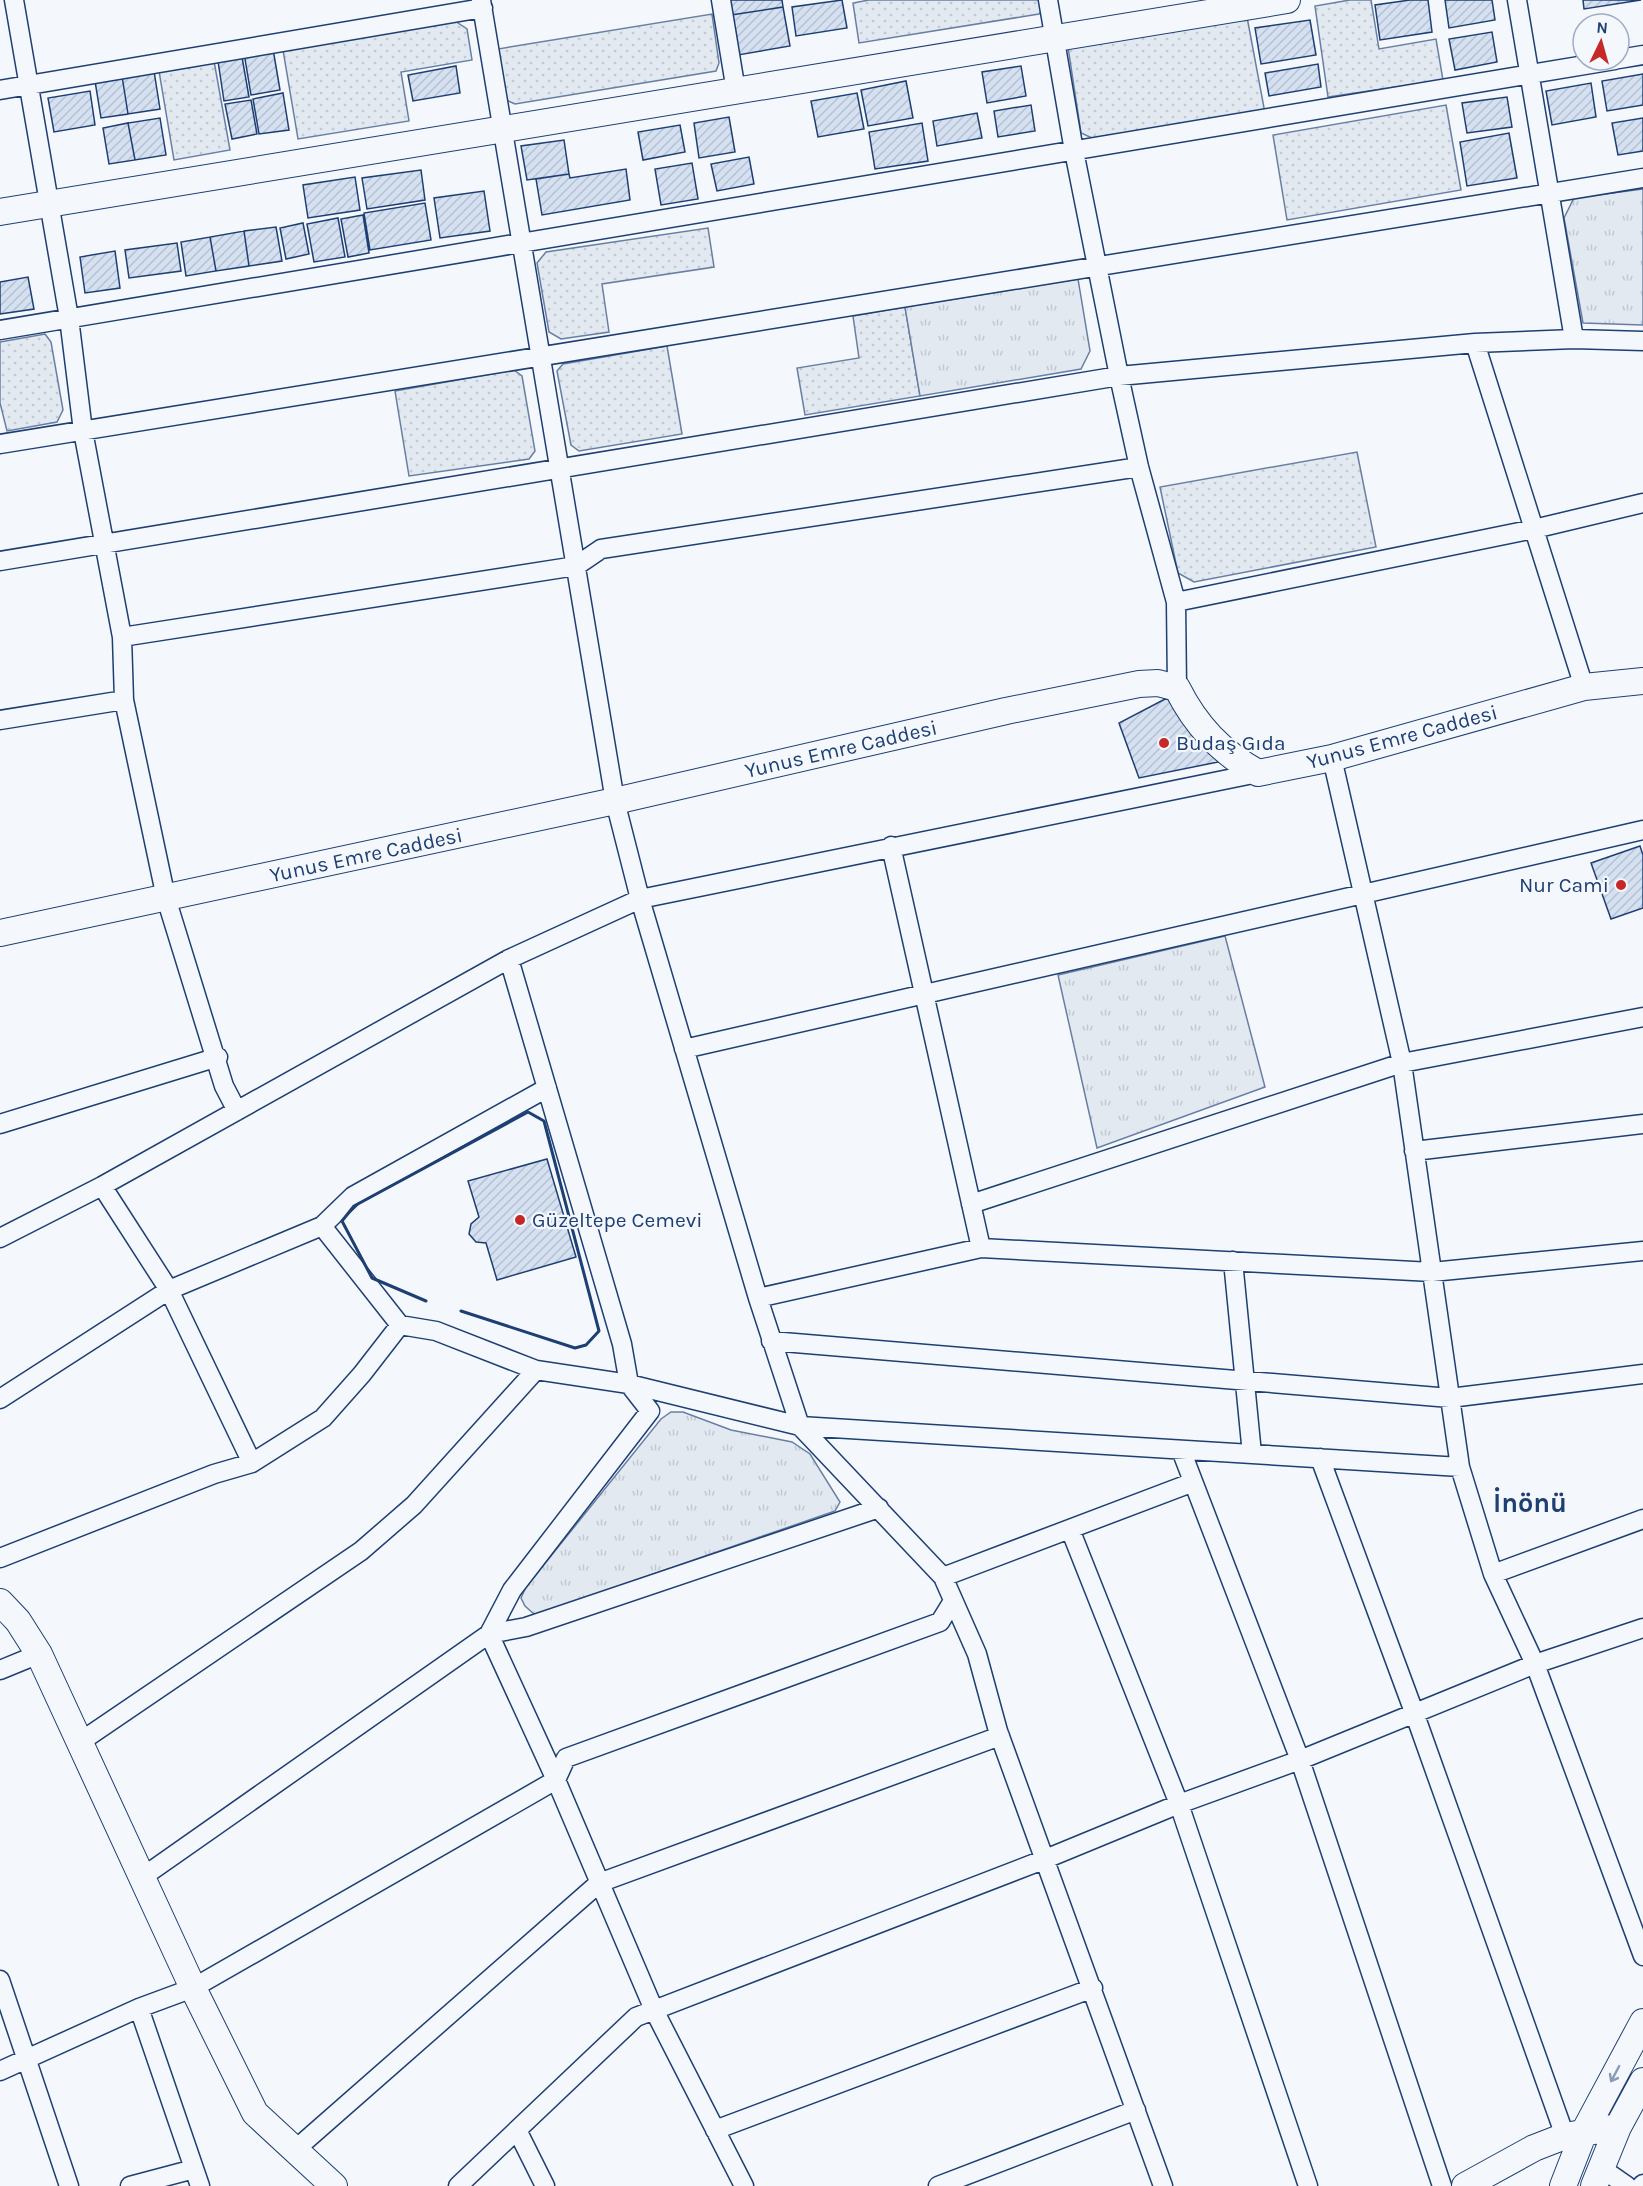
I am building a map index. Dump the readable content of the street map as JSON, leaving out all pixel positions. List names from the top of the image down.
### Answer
{
  "streets": {
    "street": ["Yunus Emre Caddesi"]
  },
  "districts": ["İnönü"],
  "places": ["Budaş Gıda", "Nur Cami", "Güzeltepe Cemevi"],
  "north": "top"
}
